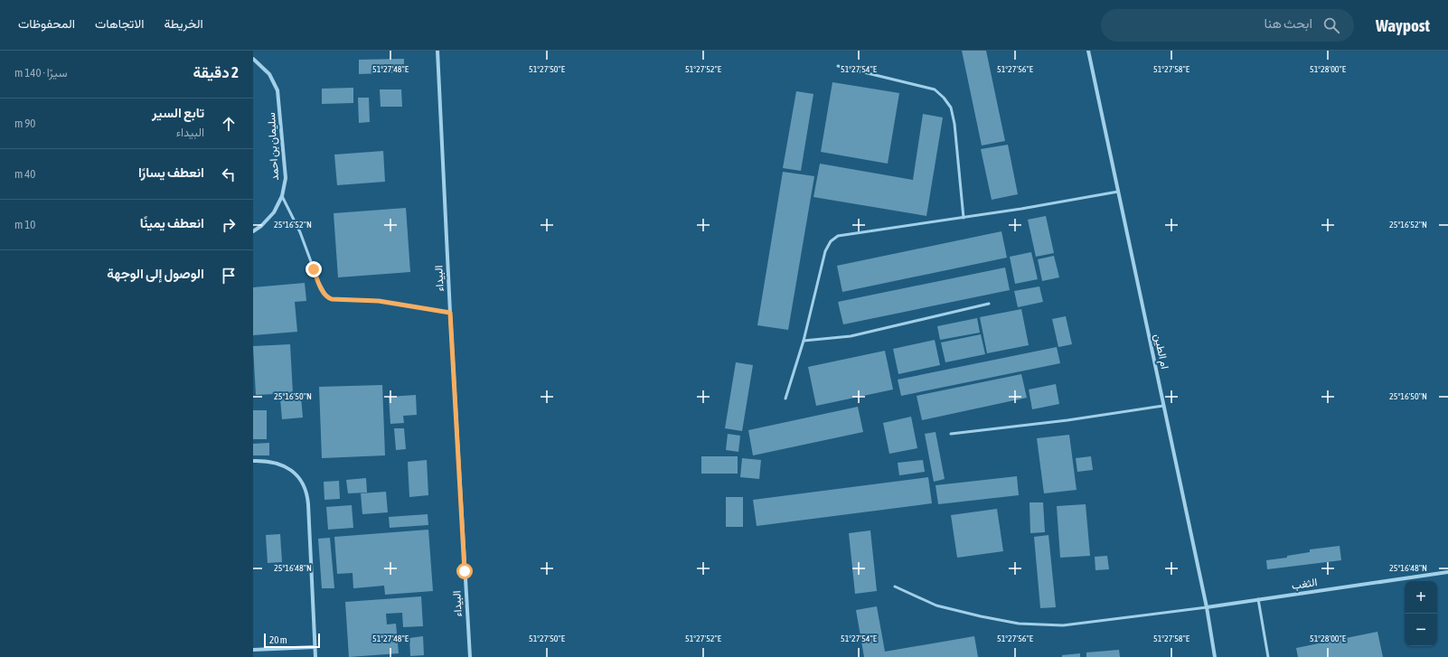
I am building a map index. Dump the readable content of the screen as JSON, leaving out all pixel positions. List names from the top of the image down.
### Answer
{
  "streets": {
    "street": [
      "سليمان بن احمد",
      "البيداء",
      "ام الطين",
      "الثغب"
    ]
  },
  "crossings": [
    ["ام الطين", "الثغب"]
  ],
  "scale_bar": "20 m",
  "page": {
    "header": "Waypost",
    "search": "ابحث هنا",
    "nav": ["الخريطة", "الاتجاهات", "المحفوظات"],
    "heading": ["2 دقيقة", "سيرًا · 140 m"],
    "list": [
      ["تابع السير", "البيداء", "90 m"],
      ["انعطف يسارًا", "40 m"],
      ["انعطف يمينًا", "10 m"],
      "الوصول إلى الوجهة"
    ],
    "map_buttons": ["+", "−"],
    "scale": "20 m"
  },
  "coordinates": [
    "51°27'48\"E",
    "51°27'50\"E",
    "51°27'52\"E",
    "51°27'54\"E",
    "51°27'56\"E",
    "51°27'58\"E",
    "51°28'00\"E",
    "25°16'52\"N",
    "25°16'50\"N",
    "25°16'48\"N"
  ]
}
